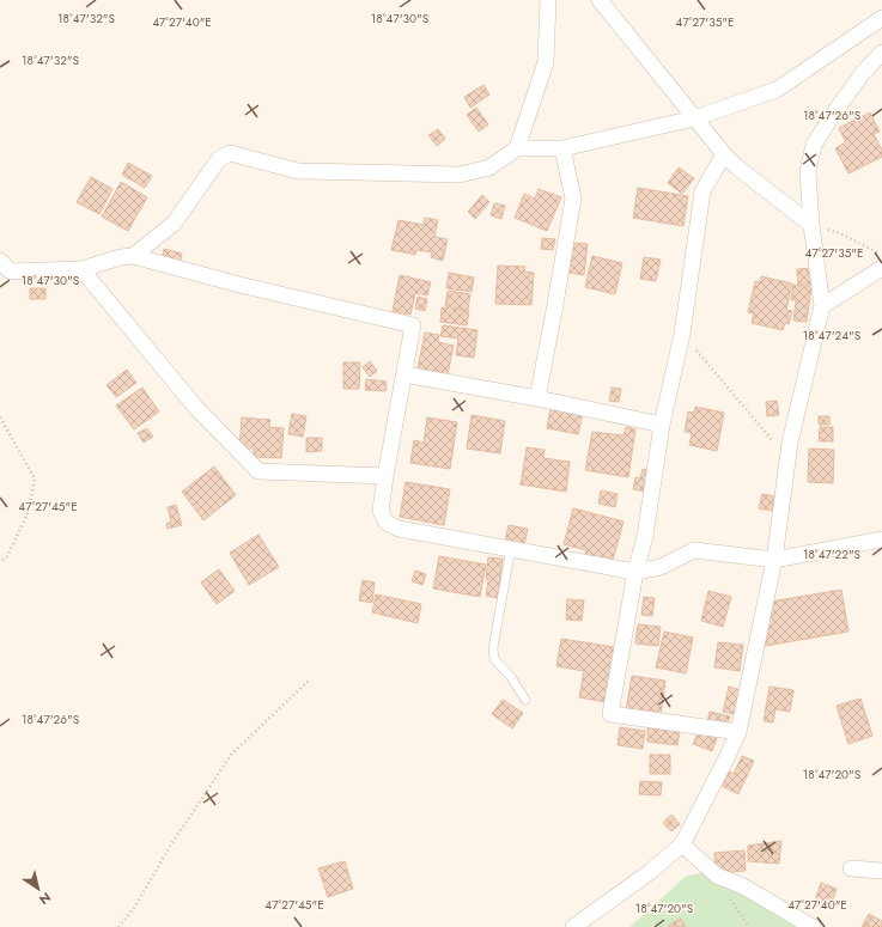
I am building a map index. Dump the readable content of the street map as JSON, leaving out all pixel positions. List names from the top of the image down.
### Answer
{
  "north": "bottom right",
  "coordinates": [
    "18°47'30\"S",
    "18°47'32\"S",
    "47°27'40\"E",
    "47°27'35\"E",
    "18°47'26\"S",
    "18°47'24\"S",
    "47°27'45\"E",
    "18°47'22\"S",
    "18°47'20\"S"
  ]
}
